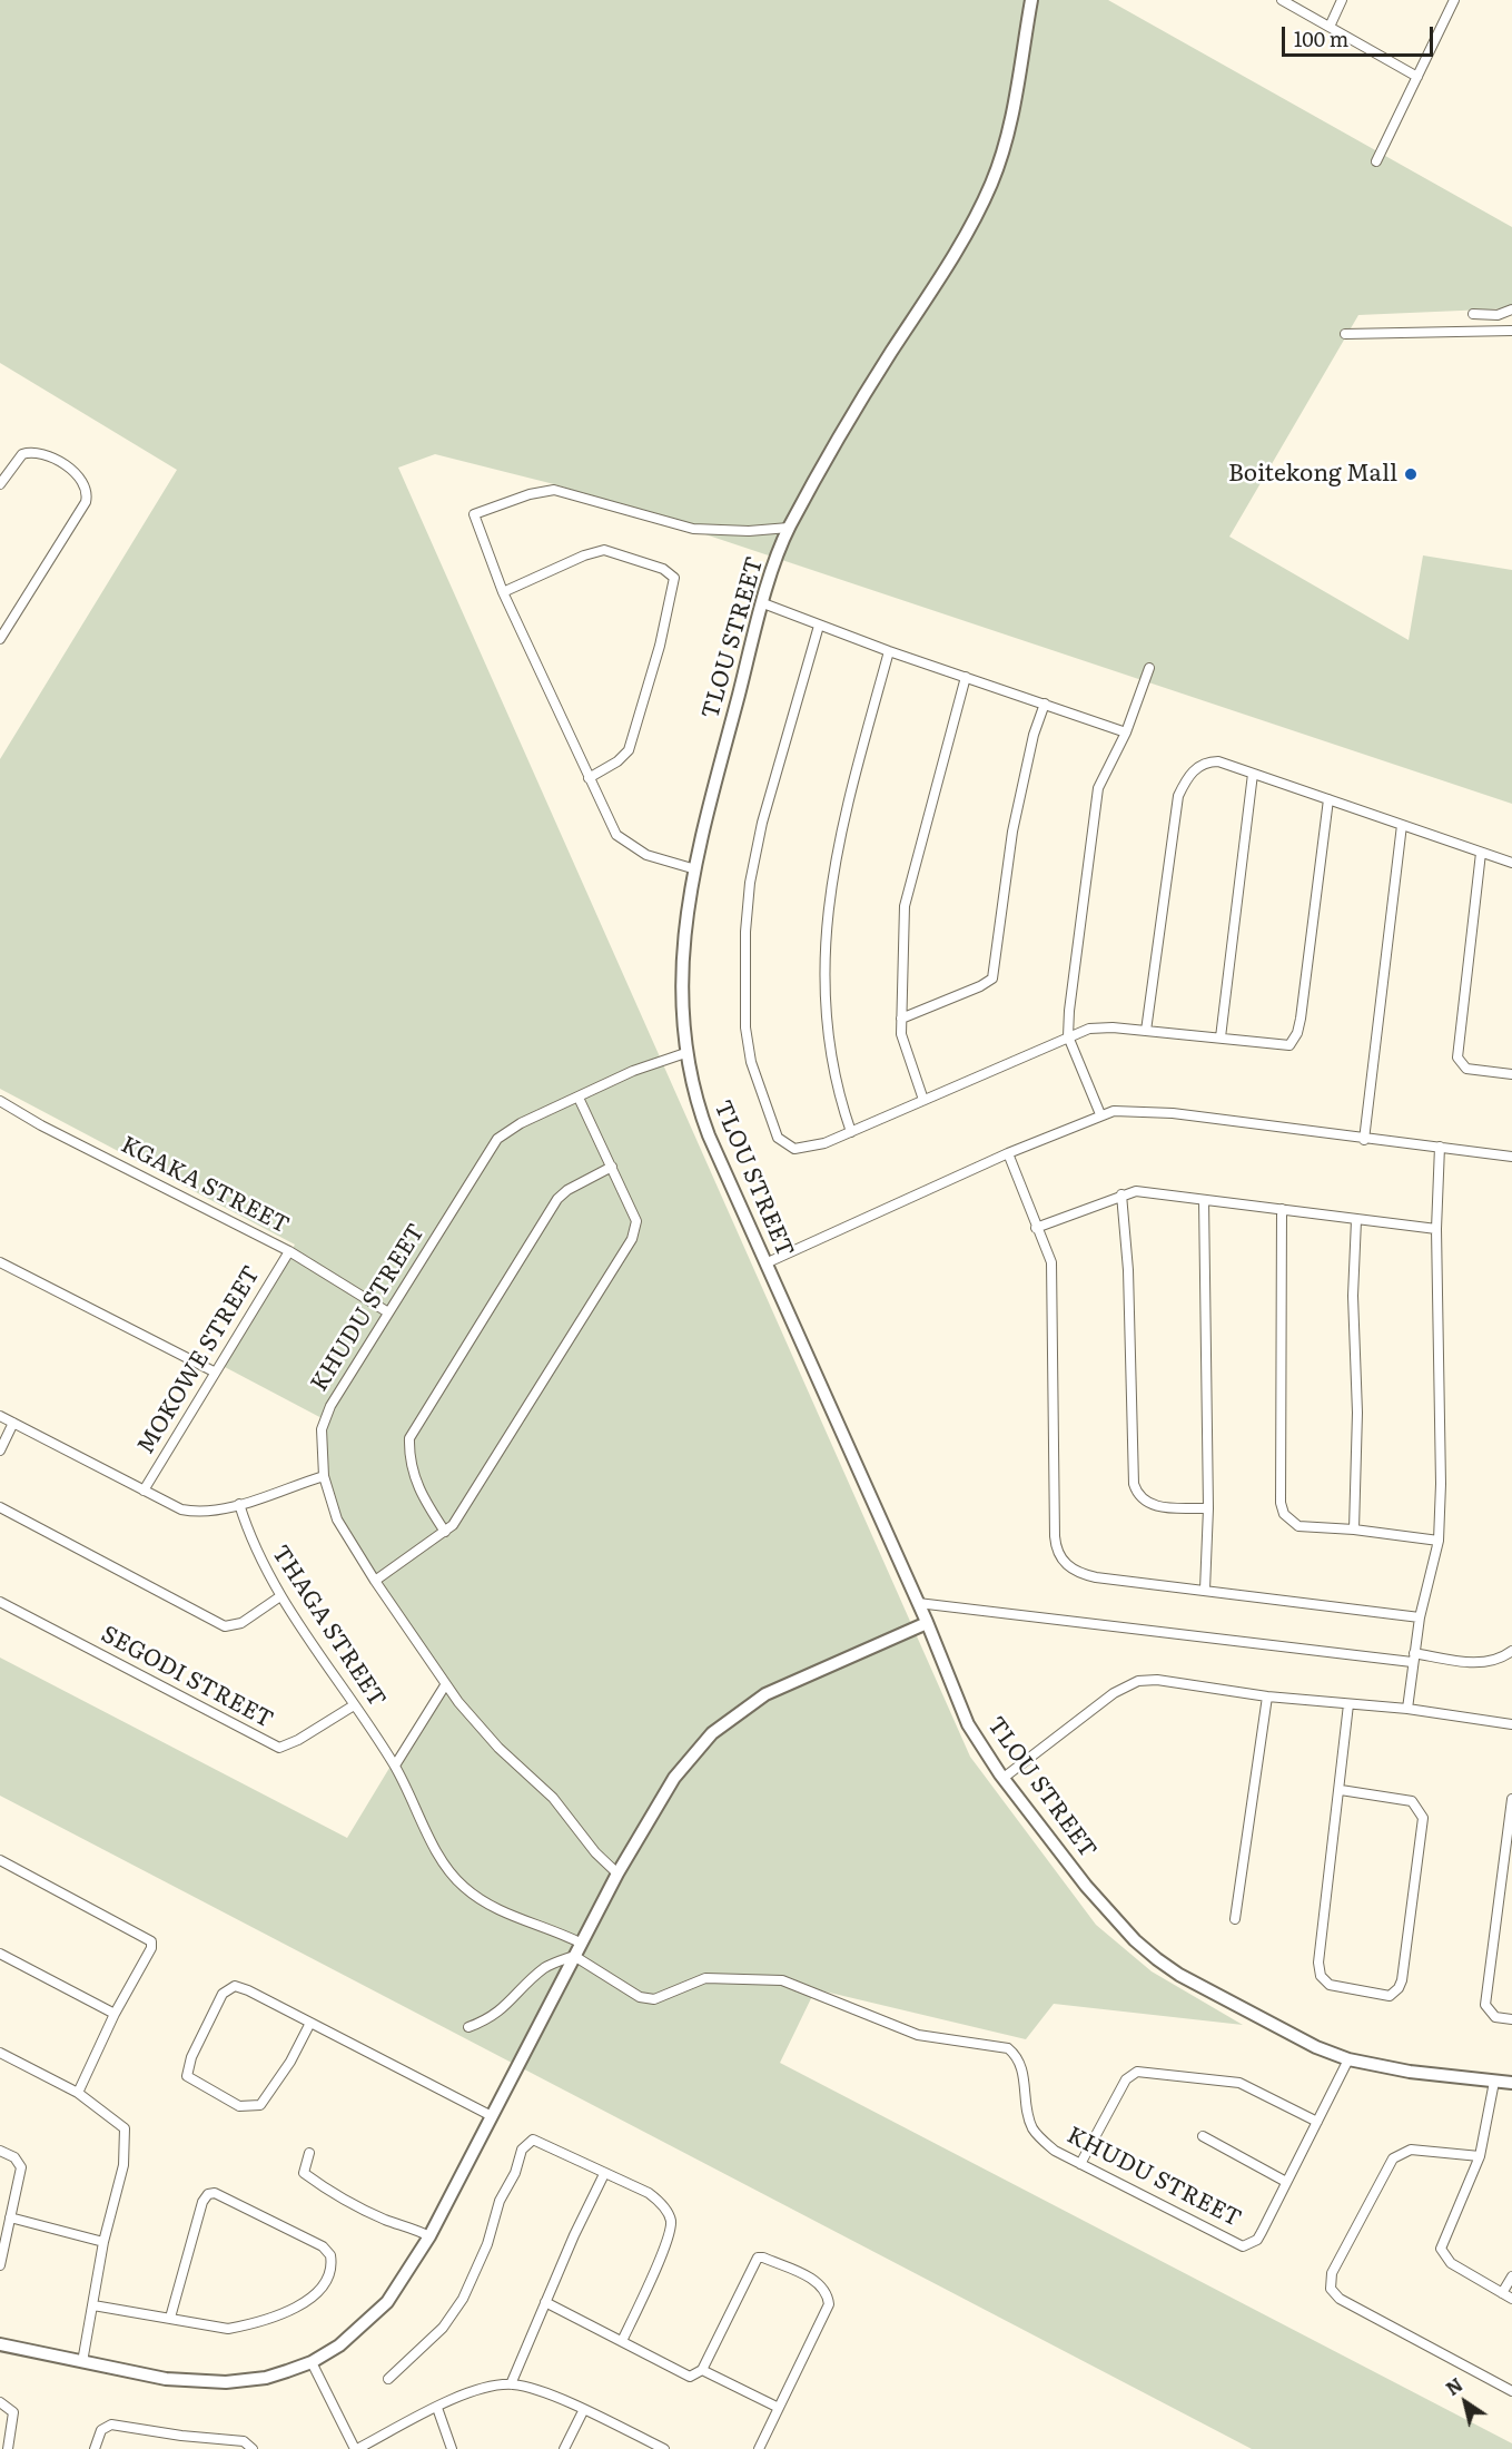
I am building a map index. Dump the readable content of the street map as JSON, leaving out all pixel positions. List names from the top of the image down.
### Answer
{
  "streets": {
    "street": [
      "TLOU STREET",
      "KGAKA STREET",
      "KHUDU STREET",
      "MOKOWE STREET",
      "THAGA STREET",
      "SEGODI STREET"
    ]
  },
  "crossings": [
    ["TLOU STREET", "KHUDU STREET"],
    ["KGAKA STREET", "KHUDU STREET"],
    ["KGAKA STREET", "MOKOWE STREET"],
    ["THAGA STREET", "SEGODI STREET"]
  ],
  "places": ["Boitekong Mall"],
  "scale_bar": "100 m",
  "north": "top left"
}
